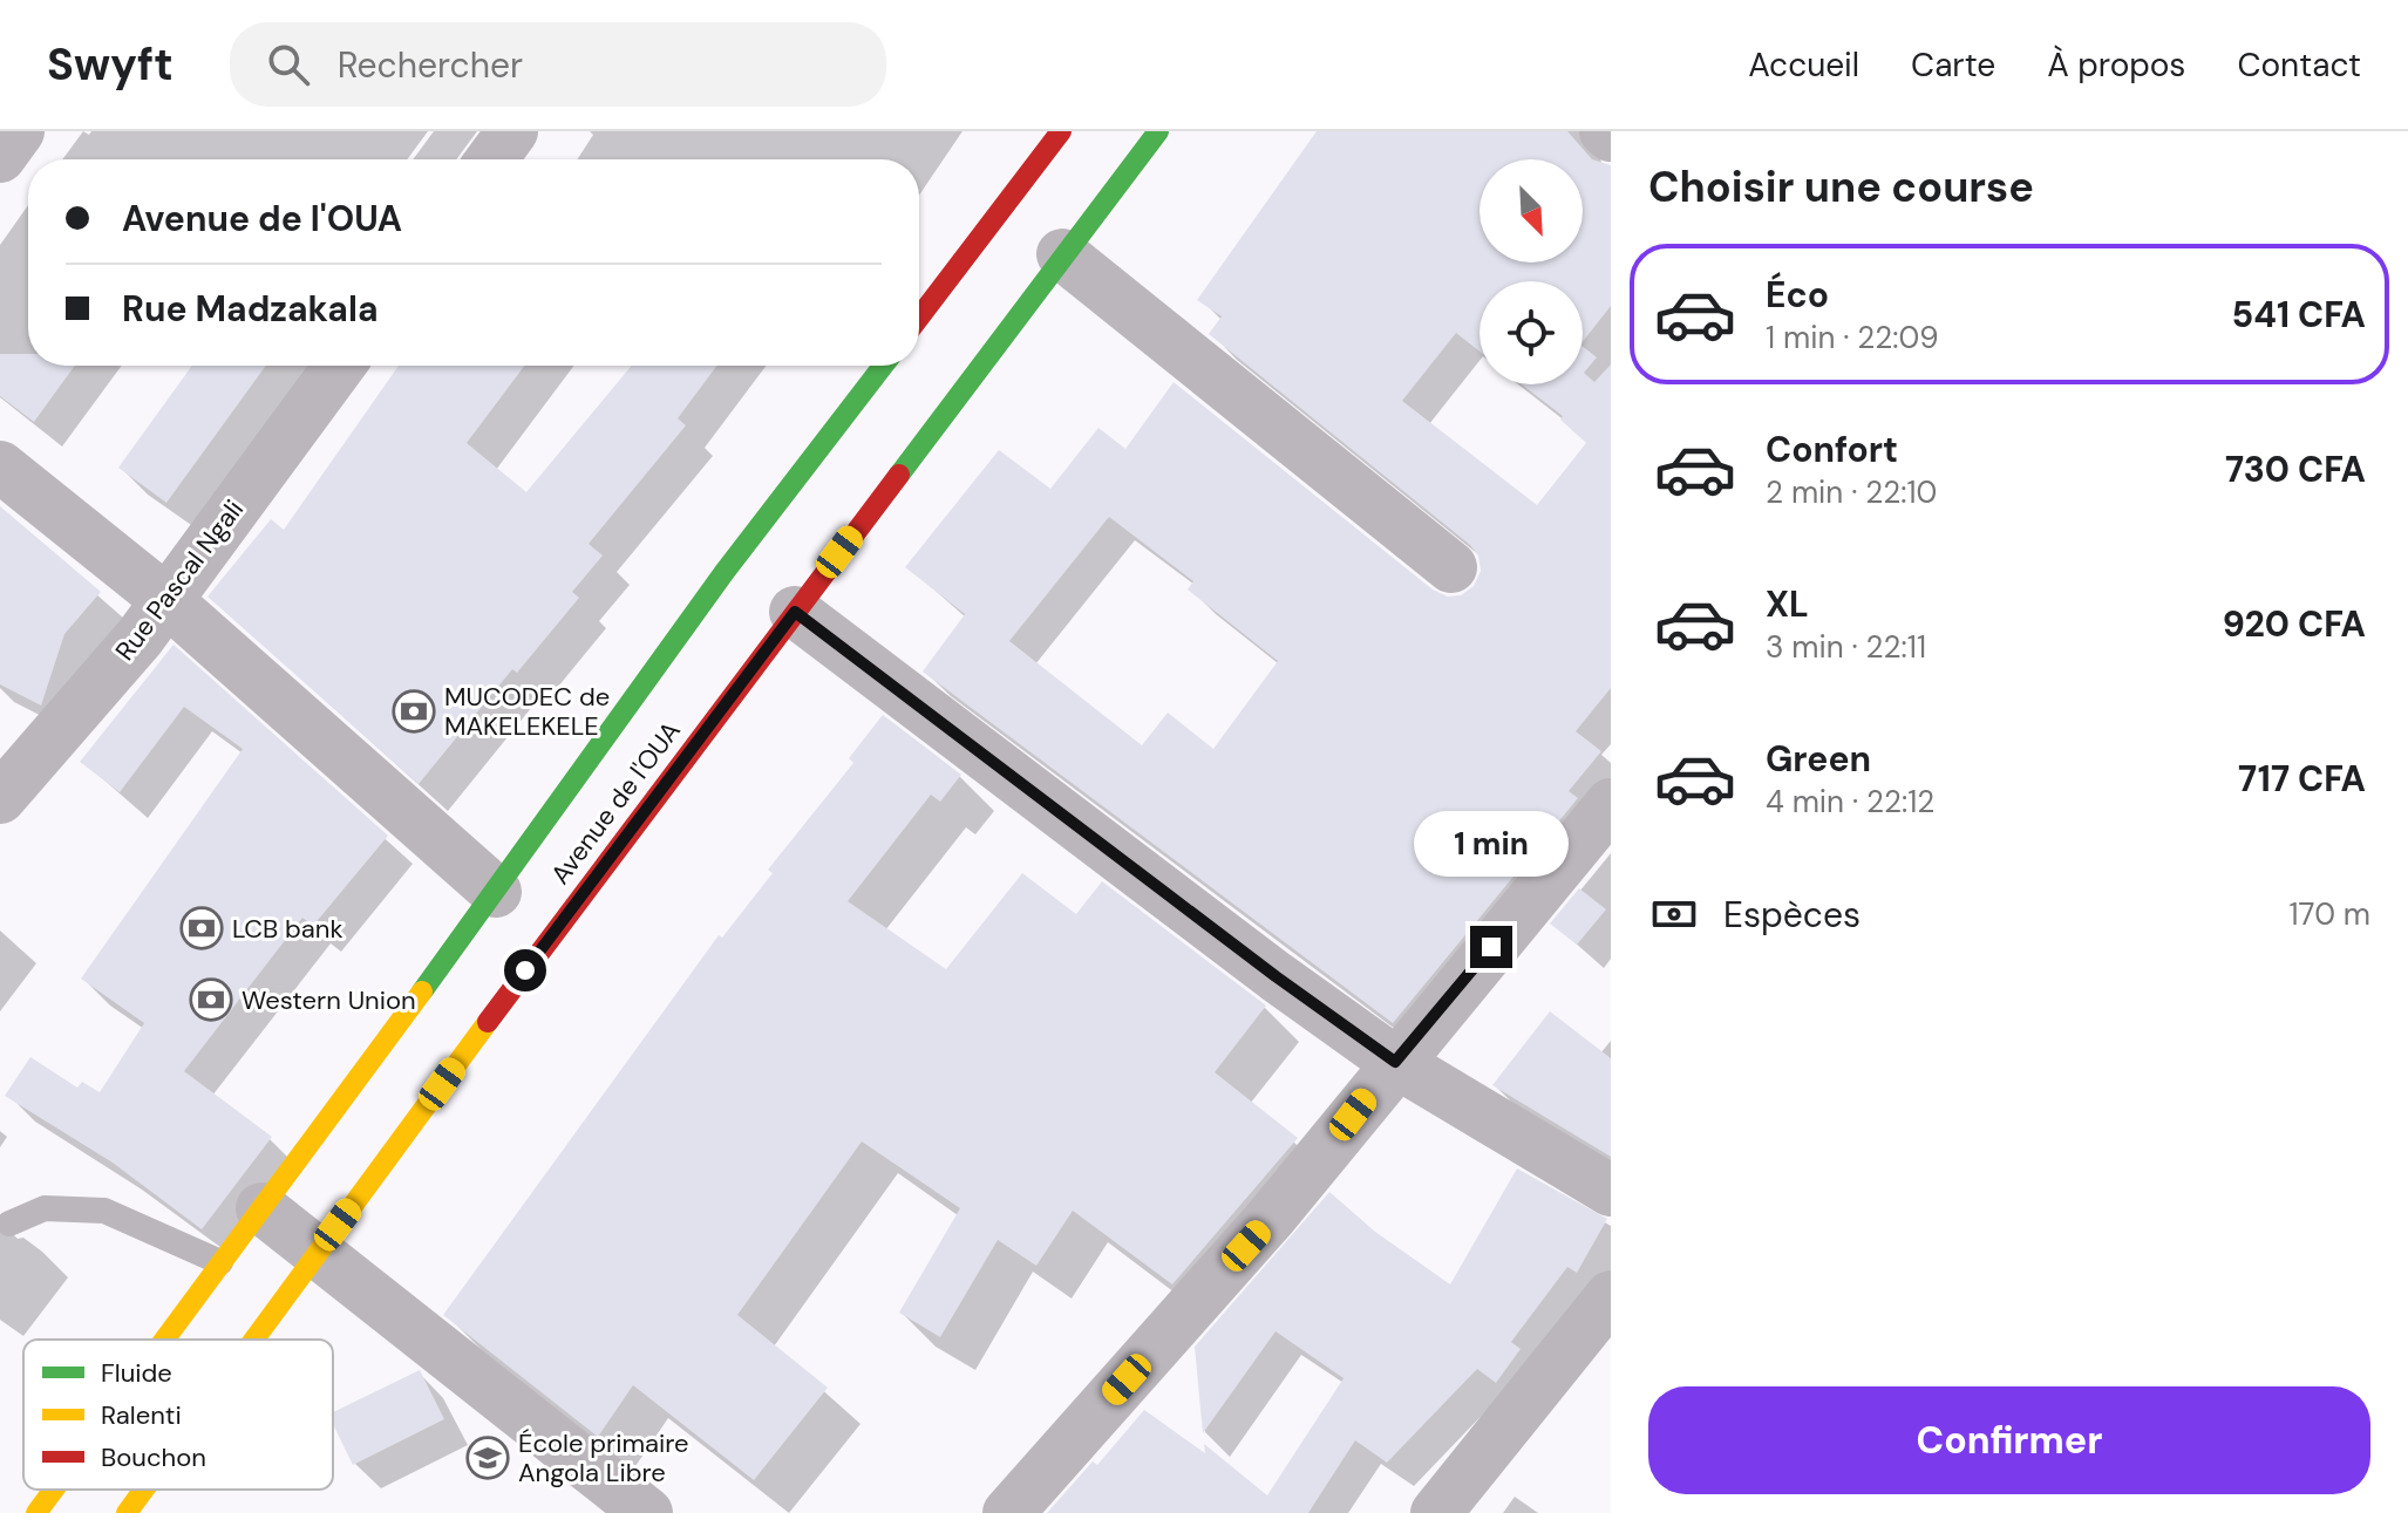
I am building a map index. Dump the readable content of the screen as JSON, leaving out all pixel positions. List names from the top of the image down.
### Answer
{
  "streets": {
    "main road": ["Avenue de l'OUA"],
    "street": ["Rue Pascal Ngali"]
  },
  "places": {
    "bank": ["MUCODEC de MAKELEKELE", "LCB bank", "Western Union"],
    "school or university": ["École primaire Angola Libre"]
  },
  "legend": ["Fluide", "Ralenti", "Bouchon"],
  "north": "bottom right",
  "page": {
    "header": "Swyft",
    "search": "Rechercher",
    "nav": [
      "Accueil",
      "Carte",
      "À propos",
      "Contact"
    ],
    "heading": "Choisir une course",
    "banner": ["Avenue de l'OUA", "Rue Madzakala"],
    "list": [
      {
        "name": "Éco",
        "note": "1 min · 22:09",
        "value": "541 CFA"
      },
      {
        "name": "Confort",
        "note": "2 min · 22:10",
        "value": "730 CFA"
      },
      {
        "name": "XL",
        "note": "3 min · 22:11",
        "value": "920 CFA"
      },
      {
        "name": "Green",
        "note": "4 min · 22:12",
        "value": "717 CFA"
      }
    ],
    "bubble": "1 min",
    "pay": ["Espèces", "170 m"],
    "buttons": "Confirmer"
  }
}
